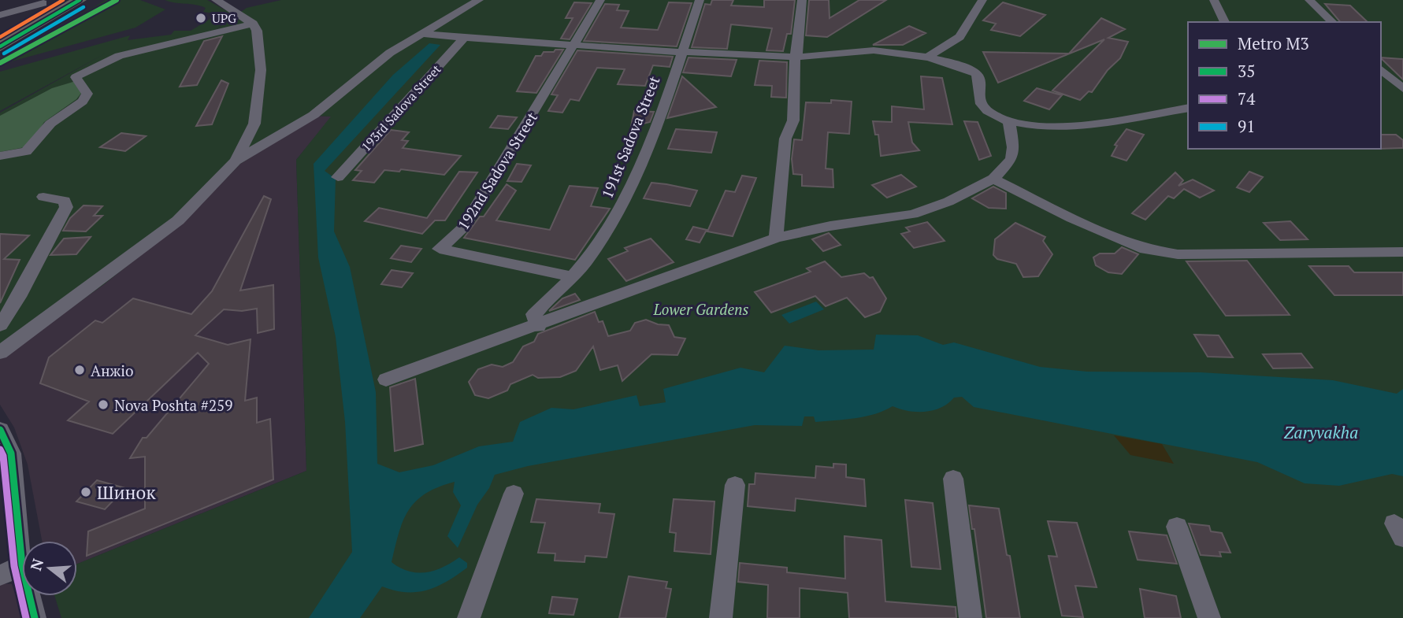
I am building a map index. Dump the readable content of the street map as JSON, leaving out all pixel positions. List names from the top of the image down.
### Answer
{
  "streets": {
    "street": ["193rd Sadova Street", "191st Sadova Street", "192nd Sadova Street"]
  },
  "crossings": [
    ["191st Sadova Street", "192nd Sadova Street"]
  ],
  "water": ["Zaryvakha"],
  "parks": ["Lower Gardens"],
  "places": [
    "UPG",
    "Анжіо",
    "Nova Poshta #259",
    "Шинок"
  ],
  "lines": [
    "metro line M3",
    "transit line 35",
    "transit line 91",
    "transit line 74"
  ],
  "legend": [
    "Metro M3",
    "35",
    "74",
    "91"
  ],
  "north": "left"
}
